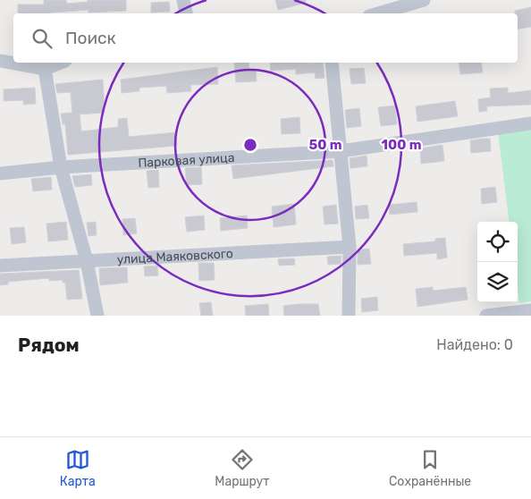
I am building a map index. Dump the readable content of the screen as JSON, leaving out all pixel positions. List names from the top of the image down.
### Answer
{
  "streets": {
    "street": ["Парковая улица", "улица Маяковского"]
  },
  "page": {
    "search": "Поиск",
    "heading": ["Рядом", "Найдено: 0"],
    "nav": ["Карта", "Маршрут", "Сохранённые"]
  },
  "rings": ["50 m", "100 m"]
}
